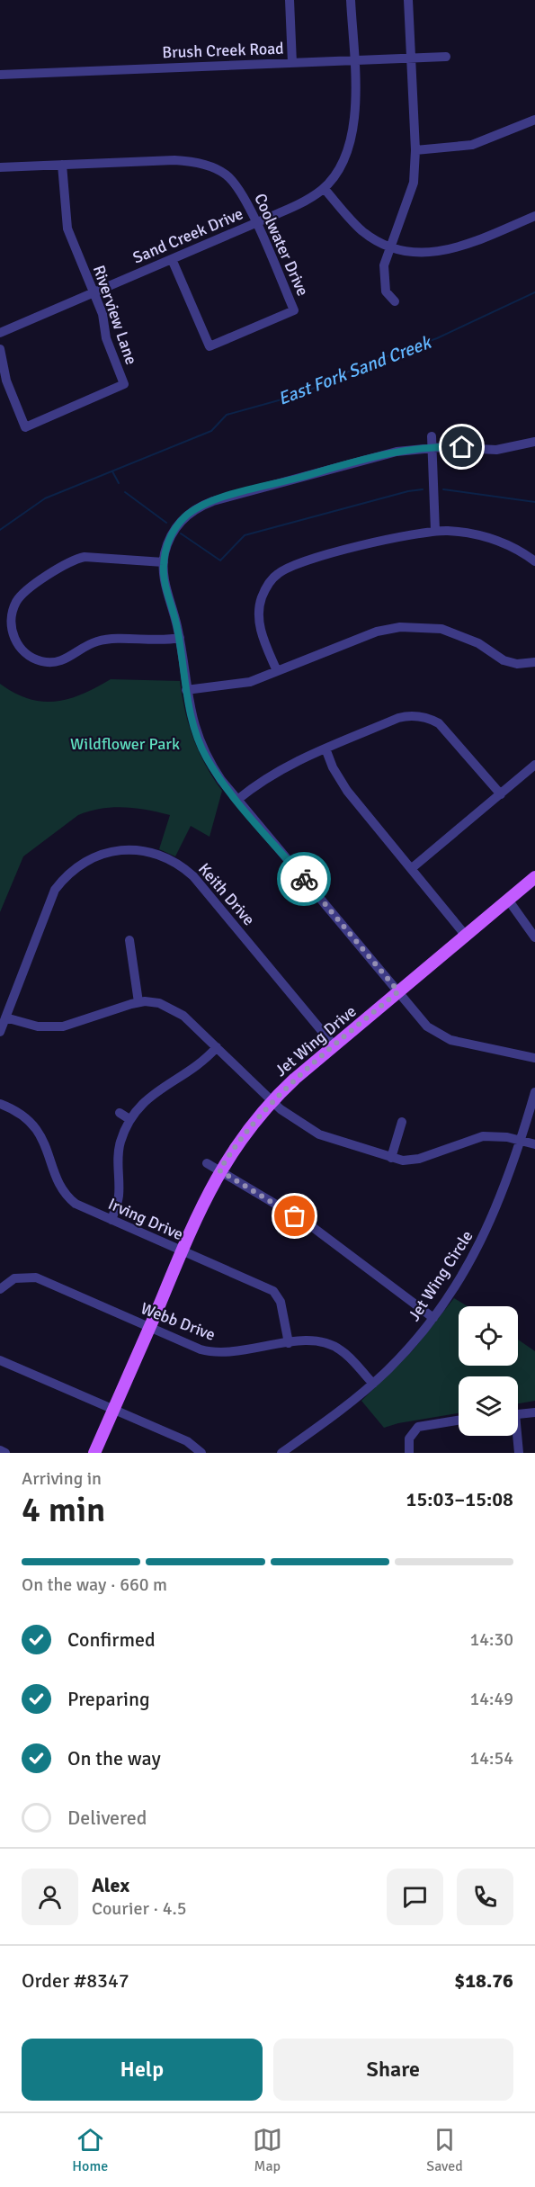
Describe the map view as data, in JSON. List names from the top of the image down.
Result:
{
  "streets": {
    "main road": ["Jet Wing Drive"],
    "street": [
      "Brush Creek Road",
      "Sand Creek Drive",
      "Coolwater Drive",
      "Riverview Lane",
      "Keith Drive",
      "Irving Drive",
      "Jet Wing Circle",
      "Webb Drive"
    ]
  },
  "crossings": [
    ["Brush Creek Road", "Sand Creek Drive"],
    ["Sand Creek Drive", "Coolwater Drive"],
    ["Sand Creek Drive", "Riverview Lane"],
    ["Coolwater Drive", "Riverview Lane"],
    ["Keith Drive", "Jet Wing Drive"],
    ["Jet Wing Drive", "Irving Drive"],
    ["Jet Wing Drive", "Webb Drive"],
    ["Irving Drive", "Webb Drive"],
    ["Jet Wing Circle", "Webb Drive"]
  ],
  "water": ["East Fork Sand Creek"],
  "parks": ["Wildflower Park"],
  "page": {
    "heading": ["4 min", "Arriving in", "15:03–15:08"],
    "panel": [
      "Alex",
      "Courier · 4.5",
      "Order #8347",
      "$18.76"
    ],
    "bar": "On the way · 660 m",
    "list": [
      ["Confirmed", "14:30"],
      ["Preparing", "14:49"],
      ["On the way", "14:54"],
      "Delivered"
    ],
    "buttons": ["Help", "Share"],
    "tabs": ["Home", "Map", "Saved"]
  }
}
